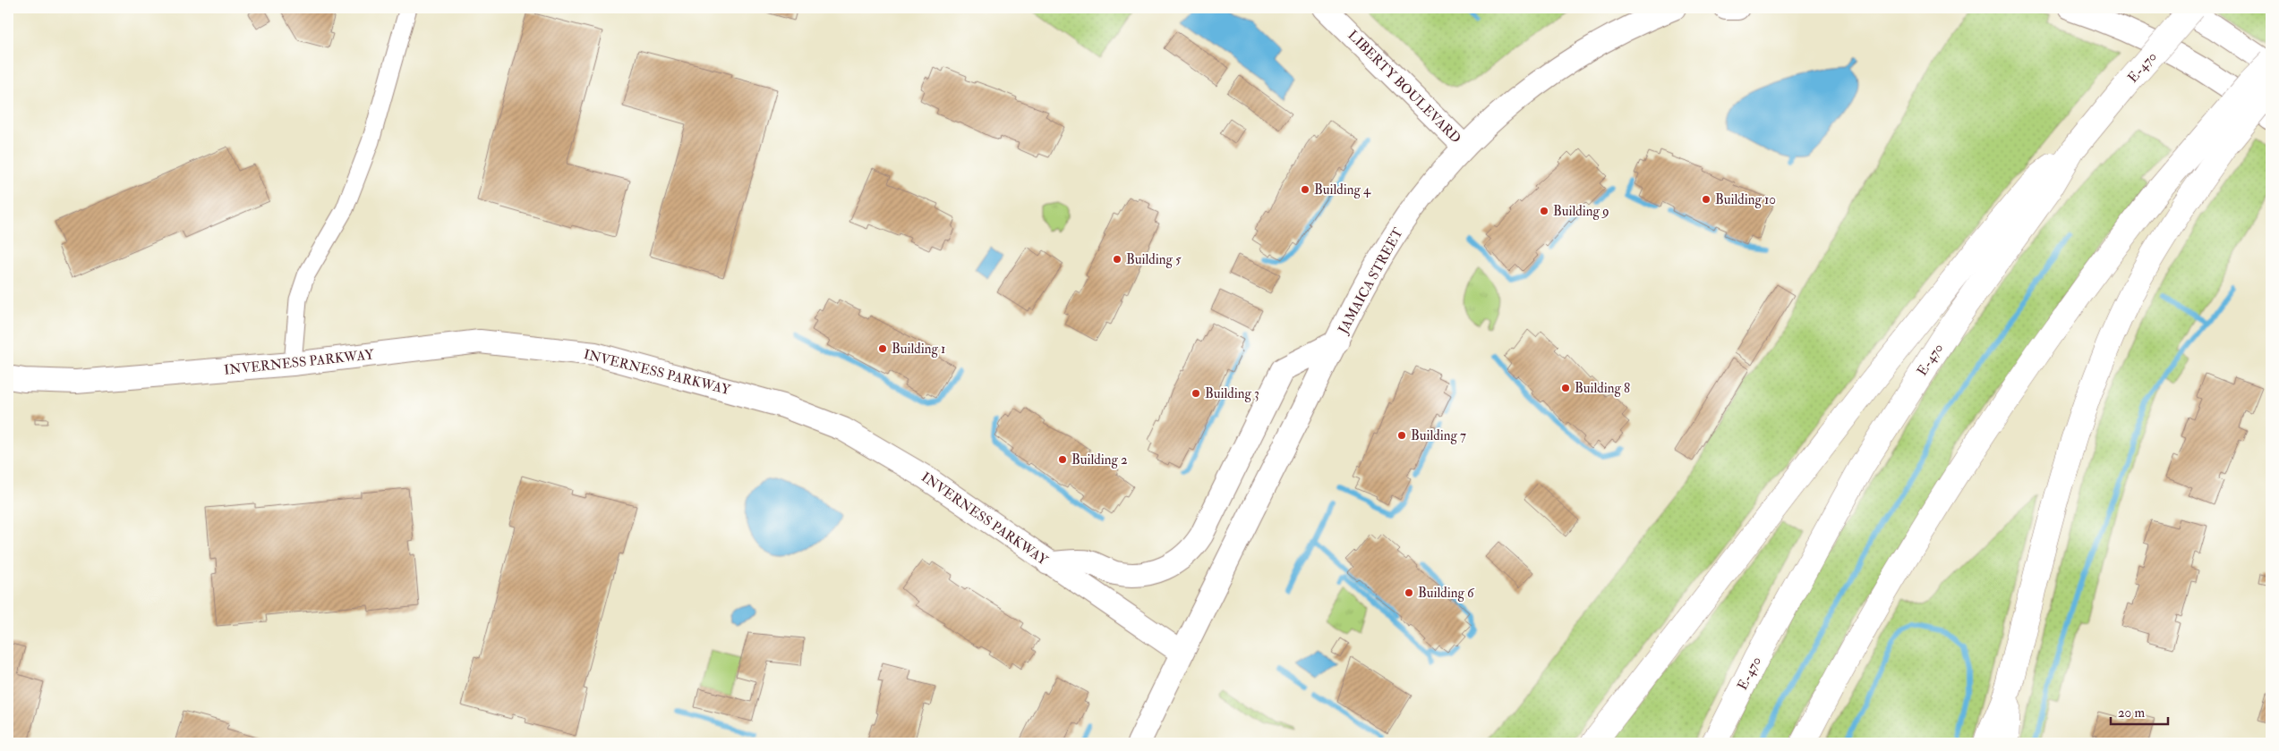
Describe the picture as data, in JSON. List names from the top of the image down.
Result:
{
  "streets": {
    "highway": ["E-470"],
    "main road": ["LIBERTY BOULEVARD", "JAMAICA STREET", "INVERNESS PARKWAY"]
  },
  "crossings": [
    ["LIBERTY BOULEVARD", "JAMAICA STREET"],
    ["JAMAICA STREET", "INVERNESS PARKWAY"]
  ],
  "places": [
    "Building 4",
    "Building 10",
    "Building 9",
    "Building 5",
    "Building 1",
    "Building 8",
    "Building 3",
    "Building 7",
    "Building 2",
    "Building 6"
  ],
  "scale_bar": "20 m"
}
